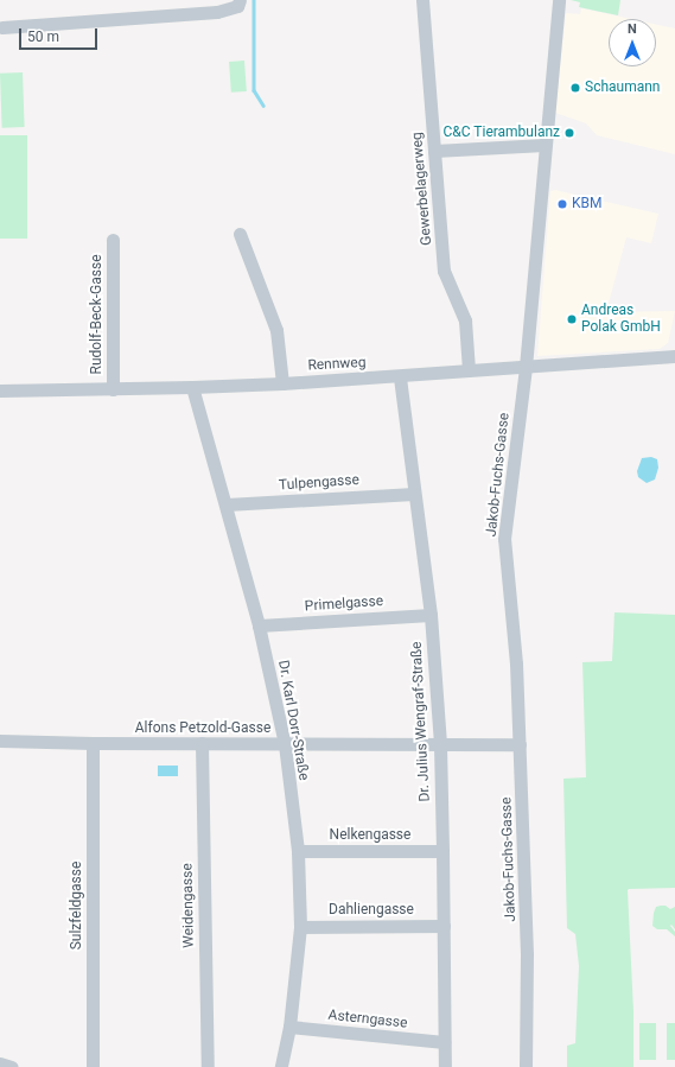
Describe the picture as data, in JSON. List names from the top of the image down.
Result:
{
  "streets": {
    "street": [
      "Gewerbelagerweg",
      "Rudolf-Beck-Gasse",
      "Rennweg",
      "Jakob-Fuchs-Gasse",
      "Tulpengasse",
      "Primelgasse",
      "Dr. Karl Dorr-Straße",
      "Dr. Julius Wengraf-Straße",
      "Alfons Petzold-Gasse",
      "Nelkengasse",
      "Sulzfeldgasse",
      "Weidengasse",
      "Dahliengasse",
      "Asterngasse"
    ]
  },
  "crossings": [
    ["Gewerbelagerweg", "Rennweg"],
    ["Rudolf-Beck-Gasse", "Rennweg"],
    ["Rennweg", "Jakob-Fuchs-Gasse"],
    ["Rennweg", "Dr. Karl Dorr-Straße"],
    ["Rennweg", "Dr. Julius Wengraf-Straße"],
    ["Jakob-Fuchs-Gasse", "Alfons Petzold-Gasse"],
    ["Tulpengasse", "Dr. Karl Dorr-Straße"],
    ["Tulpengasse", "Dr. Julius Wengraf-Straße"],
    ["Primelgasse", "Dr. Karl Dorr-Straße"],
    ["Primelgasse", "Dr. Julius Wengraf-Straße"],
    ["Dr. Karl Dorr-Straße", "Alfons Petzold-Gasse"],
    ["Dr. Karl Dorr-Straße", "Nelkengasse"],
    ["Dr. Karl Dorr-Straße", "Dahliengasse"],
    ["Dr. Karl Dorr-Straße", "Asterngasse"],
    ["Dr. Julius Wengraf-Straße", "Alfons Petzold-Gasse"],
    ["Dr. Julius Wengraf-Straße", "Nelkengasse"],
    ["Dr. Julius Wengraf-Straße", "Dahliengasse"],
    ["Dr. Julius Wengraf-Straße", "Asterngasse"],
    ["Alfons Petzold-Gasse", "Sulzfeldgasse"],
    ["Alfons Petzold-Gasse", "Weidengasse"]
  ],
  "places": [
    "Schaumann",
    "C&C Tierambulanz",
    "KBM",
    "Andreas Polak GmbH"
  ],
  "scale_bar": "50 m",
  "north": "top"
}
